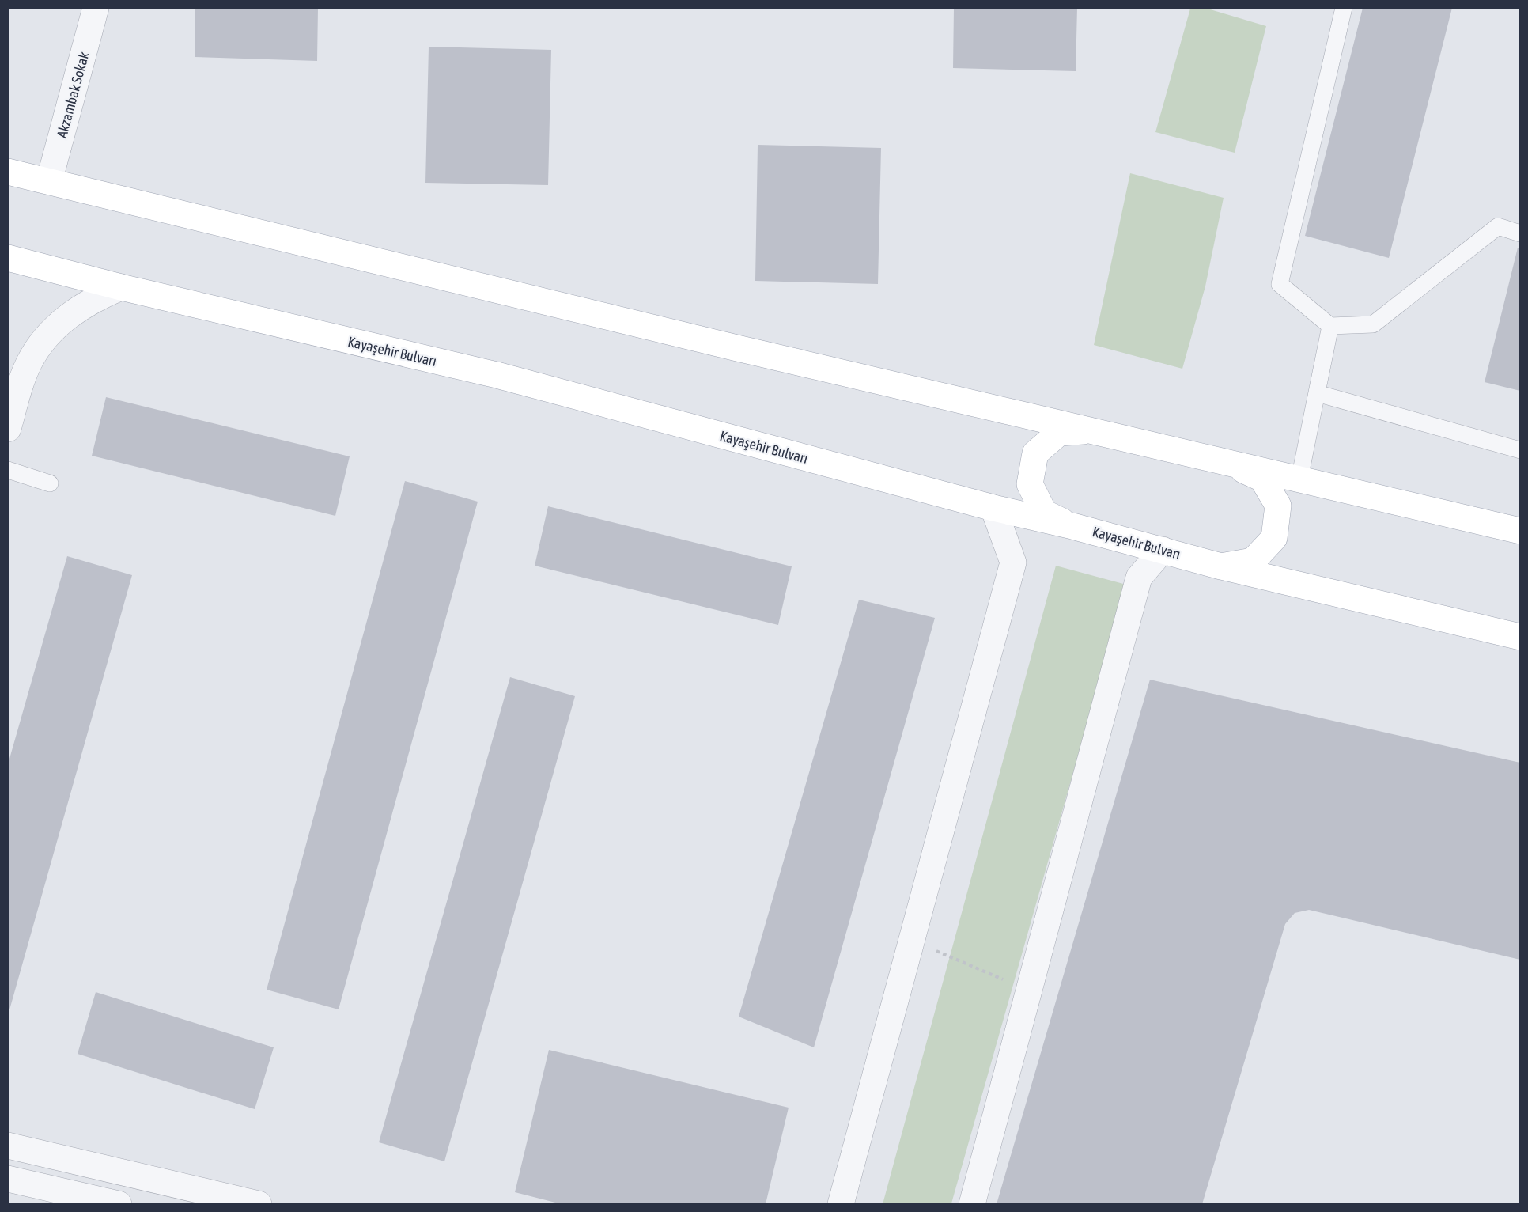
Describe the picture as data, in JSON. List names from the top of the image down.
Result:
{
  "streets": {
    "main road": ["Kayaşehir Bulvarı"],
    "street": ["Akzambak Sokak"]
  }
}
